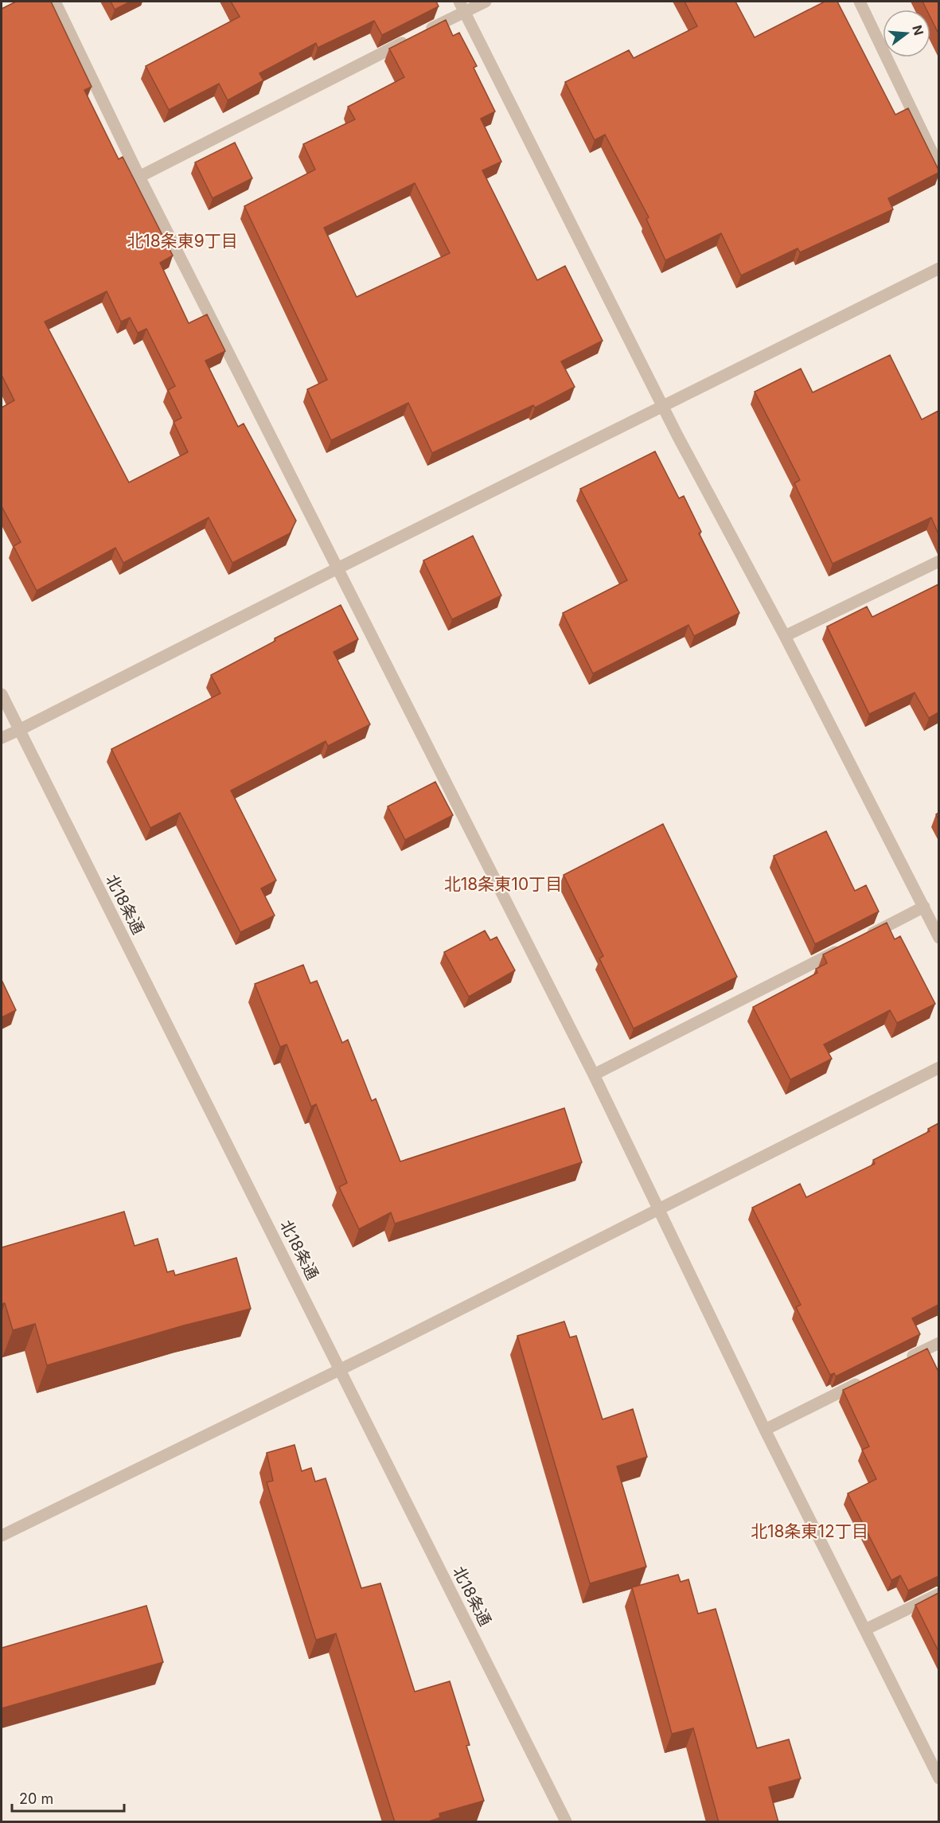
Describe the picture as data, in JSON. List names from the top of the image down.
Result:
{
  "streets": {
    "street": ["北18条通"]
  },
  "districts": ["北18条東9丁目", "北18条東10丁目", "北18条東12丁目"],
  "scale_bar": "20 m",
  "north": "right"
}
